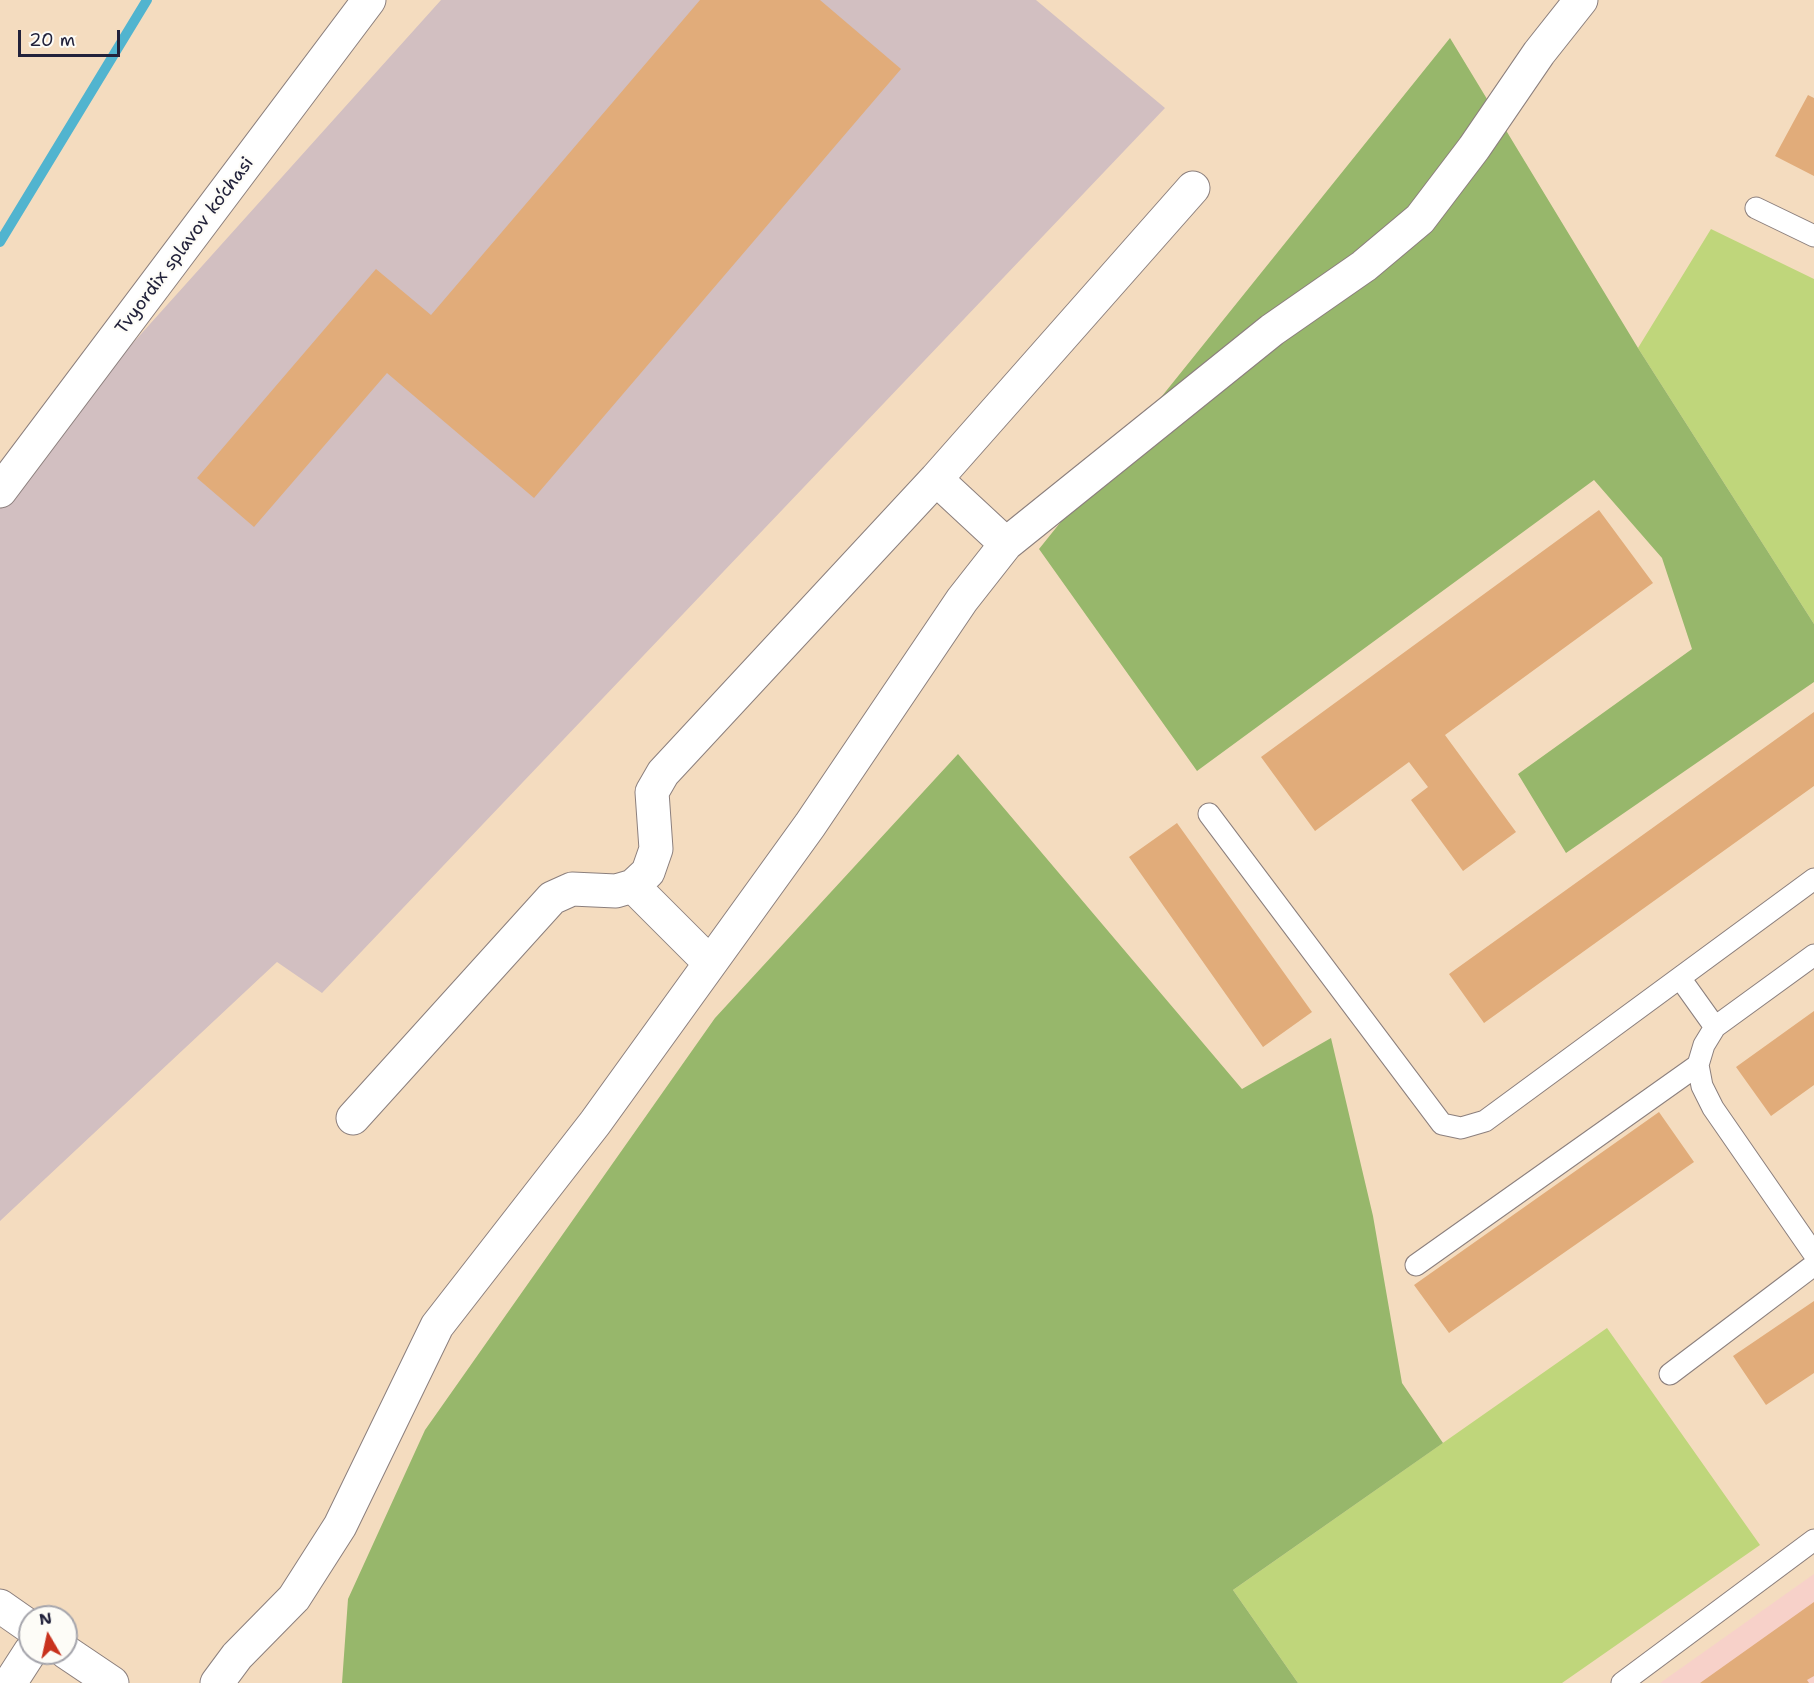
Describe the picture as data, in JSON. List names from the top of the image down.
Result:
{
  "streets": {
    "street": ["Tvyordix splavov ko‘chasi"]
  },
  "scale_bar": "20 m",
  "north": "top"
}
